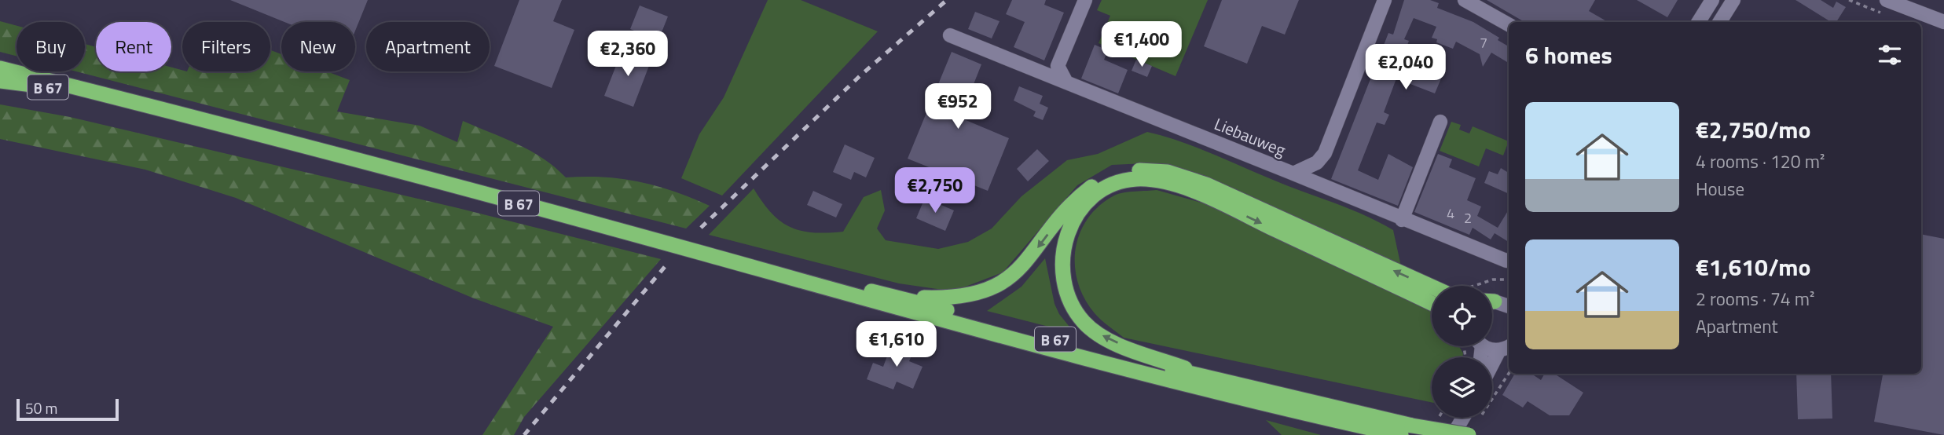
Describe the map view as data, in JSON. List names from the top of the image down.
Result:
{
  "streets": {
    "highway": ["B 67"],
    "street": ["Liebauweg"]
  },
  "house_numbers": ["7", "4", "2"],
  "scale_bar": "50 m",
  "page": {
    "price": [
      "€1,400",
      "€2,360",
      "€2,040",
      "€952",
      "€2,750",
      "€1,610"
    ],
    "chip": [
      "Buy",
      "Rent",
      "Filters",
      "New",
      "Apartment"
    ],
    "heading": "6 homes",
    "list": [
      {
        "name": "€2,750/mo",
        "note": "4 rooms · 120 m² · House"
      },
      {
        "name": "€1,610/mo",
        "note": "2 rooms · 74 m² · Apartment"
      }
    ],
    "scale": "50 m"
  }
}
